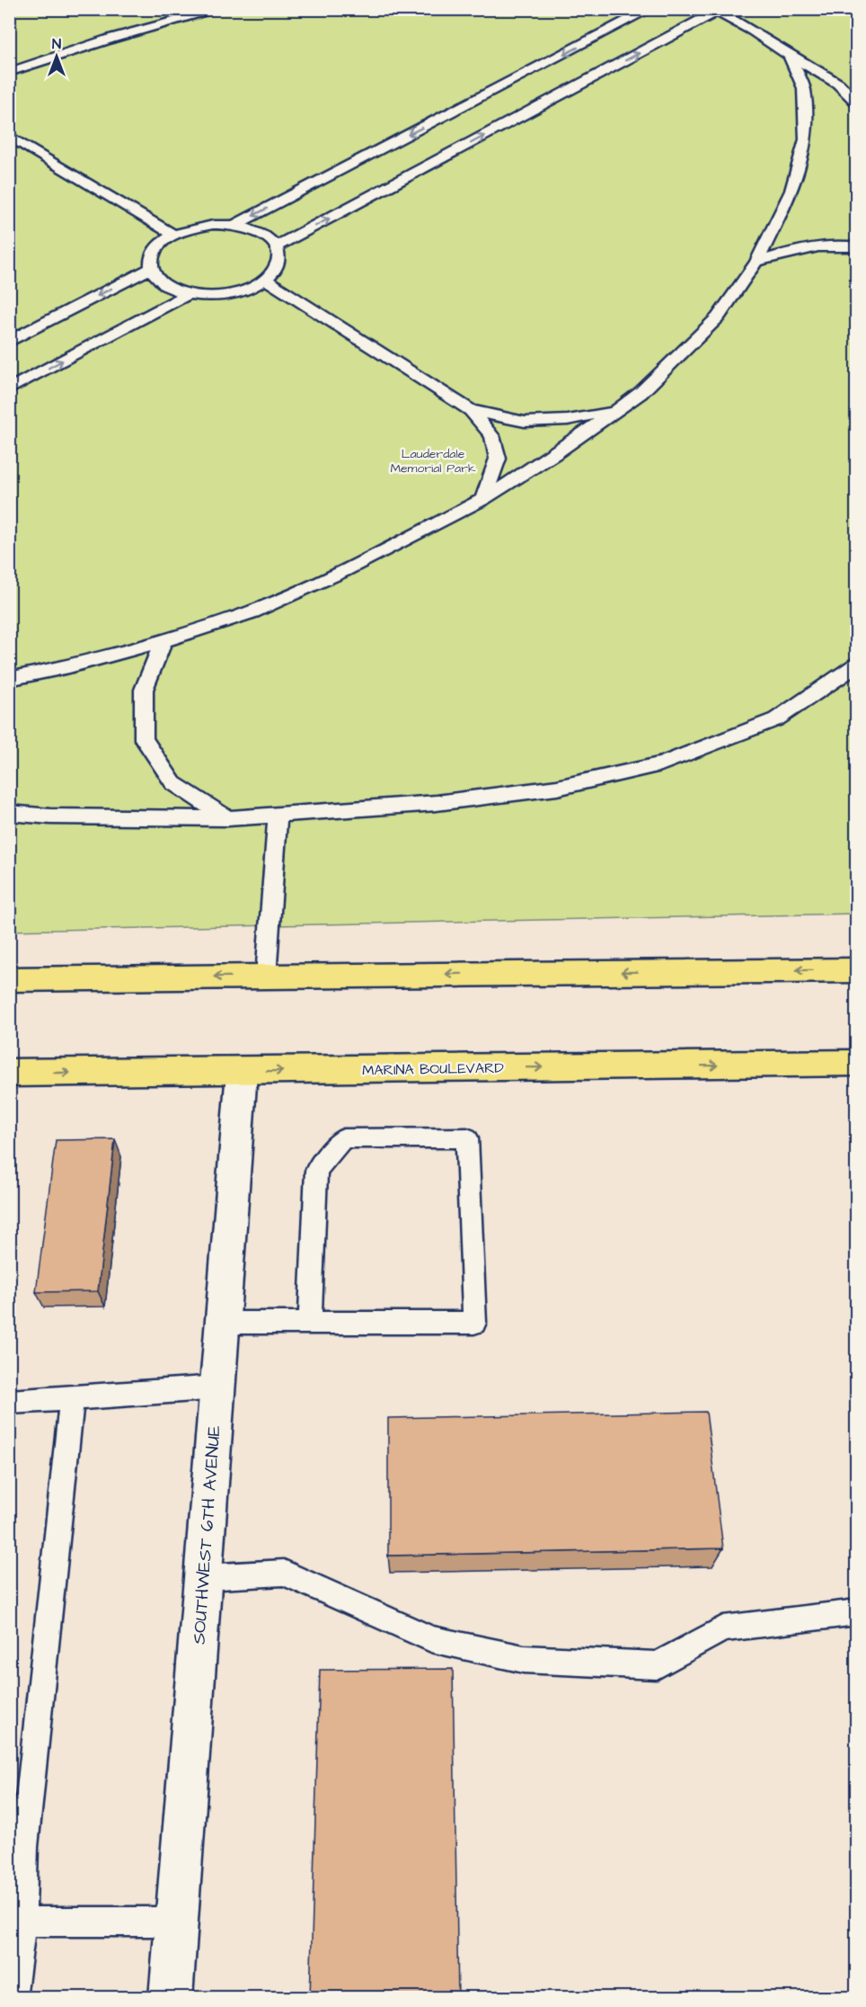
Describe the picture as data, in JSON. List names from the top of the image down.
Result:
{
  "streets": {
    "main road": ["MARINA BOULEVARD"],
    "street": ["SOUTHWEST 6TH AVENUE"]
  },
  "crossings": [
    ["MARINA BOULEVARD", "SOUTHWEST 6TH AVENUE"]
  ],
  "parks": ["Lauderdale Memorial Park"],
  "north": "top"
}
